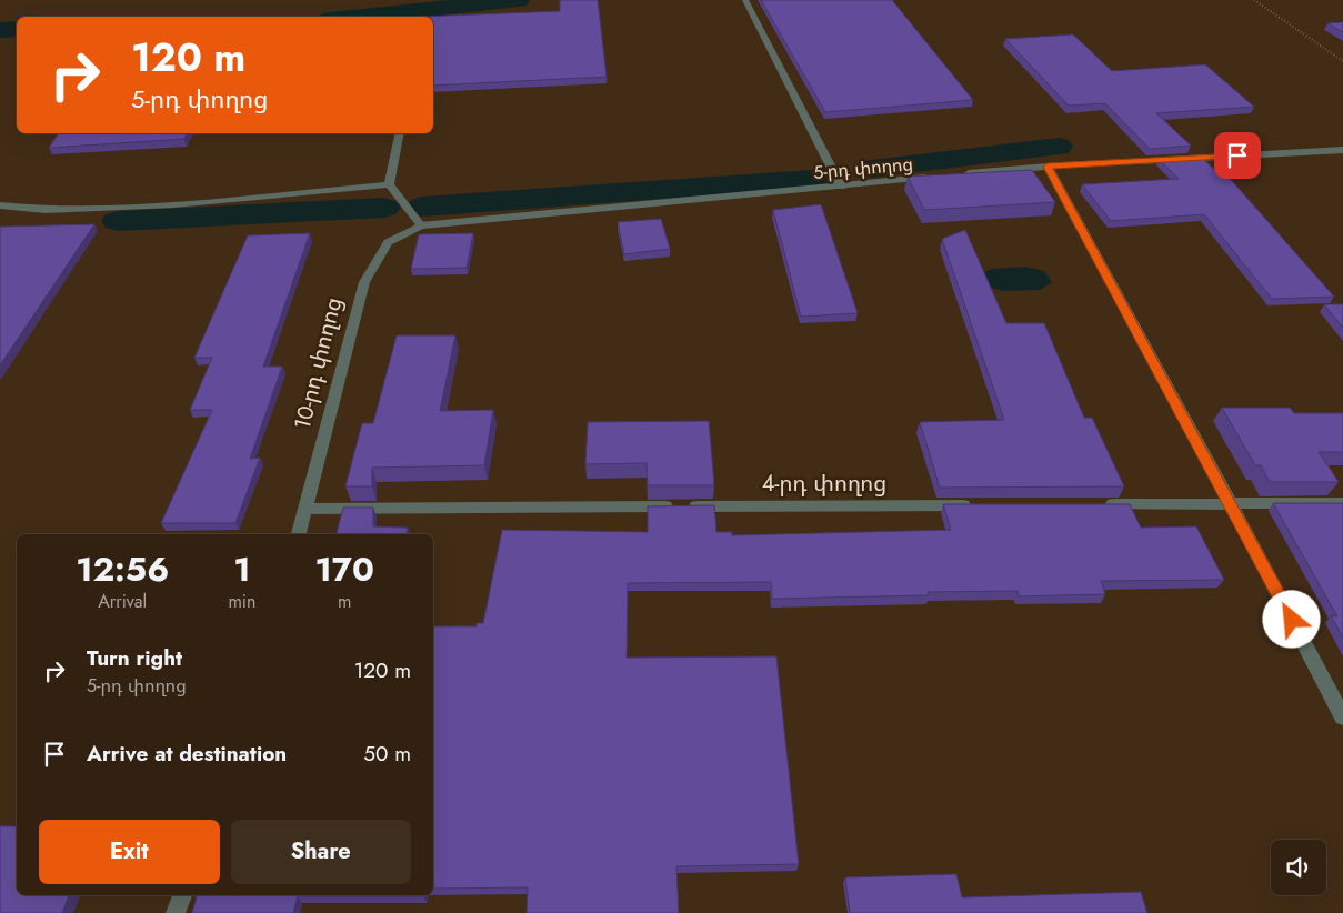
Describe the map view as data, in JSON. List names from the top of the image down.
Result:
{
  "streets": {
    "street": ["5-րդ փողոց", "10-րդ փողոց", "4-րդ փողոց"]
  },
  "crossings": [
    ["5-րդ փողոց", "10-րդ փողոց"],
    ["10-րդ փողոց", "4-րդ փողոց"]
  ],
  "page": {
    "turn": ["120 m", "5-րդ փողոց"],
    "eta": [
      "12:56",
      "Arrival",
      "1",
      "min",
      "170",
      "m"
    ],
    "list": [
      {
        "name": "Turn right",
        "note": "5-րդ փողոց",
        "value": "120 m"
      },
      {
        "name": "Arrive at destination",
        "value": "50 m"
      }
    ],
    "buttons": ["Exit", "Share"]
  }
}
